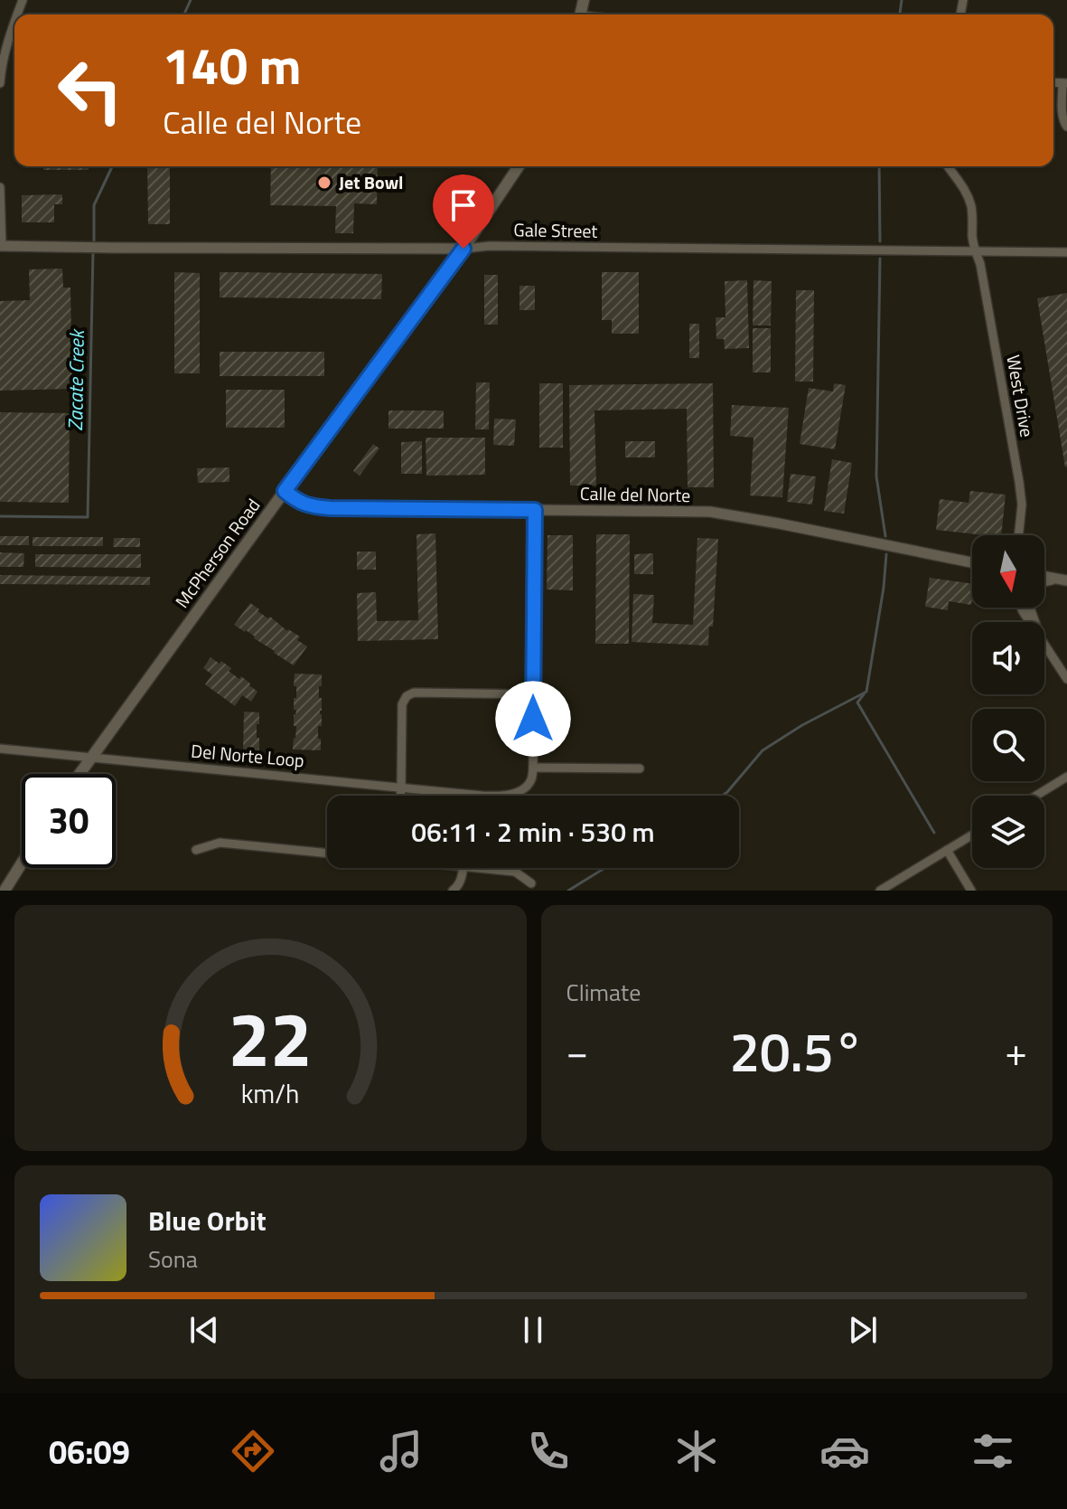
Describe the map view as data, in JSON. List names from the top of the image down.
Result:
{
  "streets": {
    "main road": ["McPherson Road"],
    "street": [
      "Gale Street",
      "West Drive",
      "Calle del Norte",
      "Del Norte Loop"
    ]
  },
  "crossings": [
    ["Gale Street", "West Drive"],
    ["Gale Street", "McPherson Road"],
    ["Calle del Norte", "McPherson Road"],
    ["McPherson Road", "Del Norte Loop"]
  ],
  "water": ["Zacate Creek"],
  "places": ["Jet Bowl"],
  "north": "bottom",
  "page": {
    "turn": ["140 m", "Calle del Norte"],
    "limit": "30",
    "trip": "06:11 · 2 min · 530 m",
    "tile": "Climate",
    "heat": ["−", "20.5°", "+"],
    "song": ["Blue Orbit", "Sona"],
    "tabs": "06:09",
    "gauge": ["22", "km/h"]
  }
}
